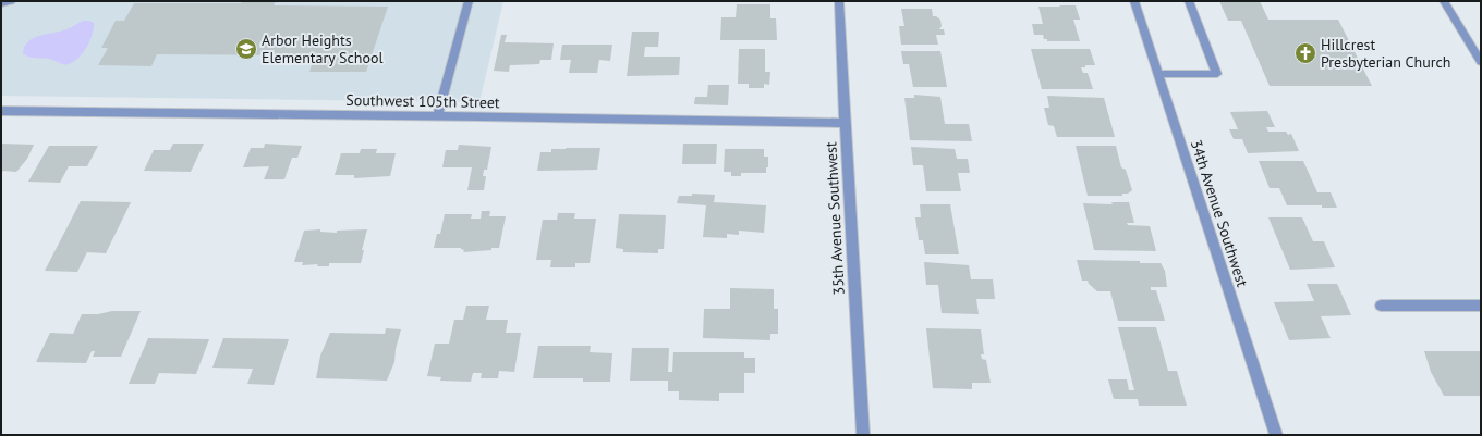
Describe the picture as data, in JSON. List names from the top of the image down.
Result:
{
  "streets": {
    "street": ["Southwest 105th Street", "34th Avenue Southwest", "35th Avenue Southwest"]
  },
  "crossings": [
    ["Southwest 105th Street", "35th Avenue Southwest"]
  ],
  "places": {
    "school or university": ["Arbor Heights Elementary School"],
    "church": ["Hillcrest Presbyterian Church"]
  }
}
